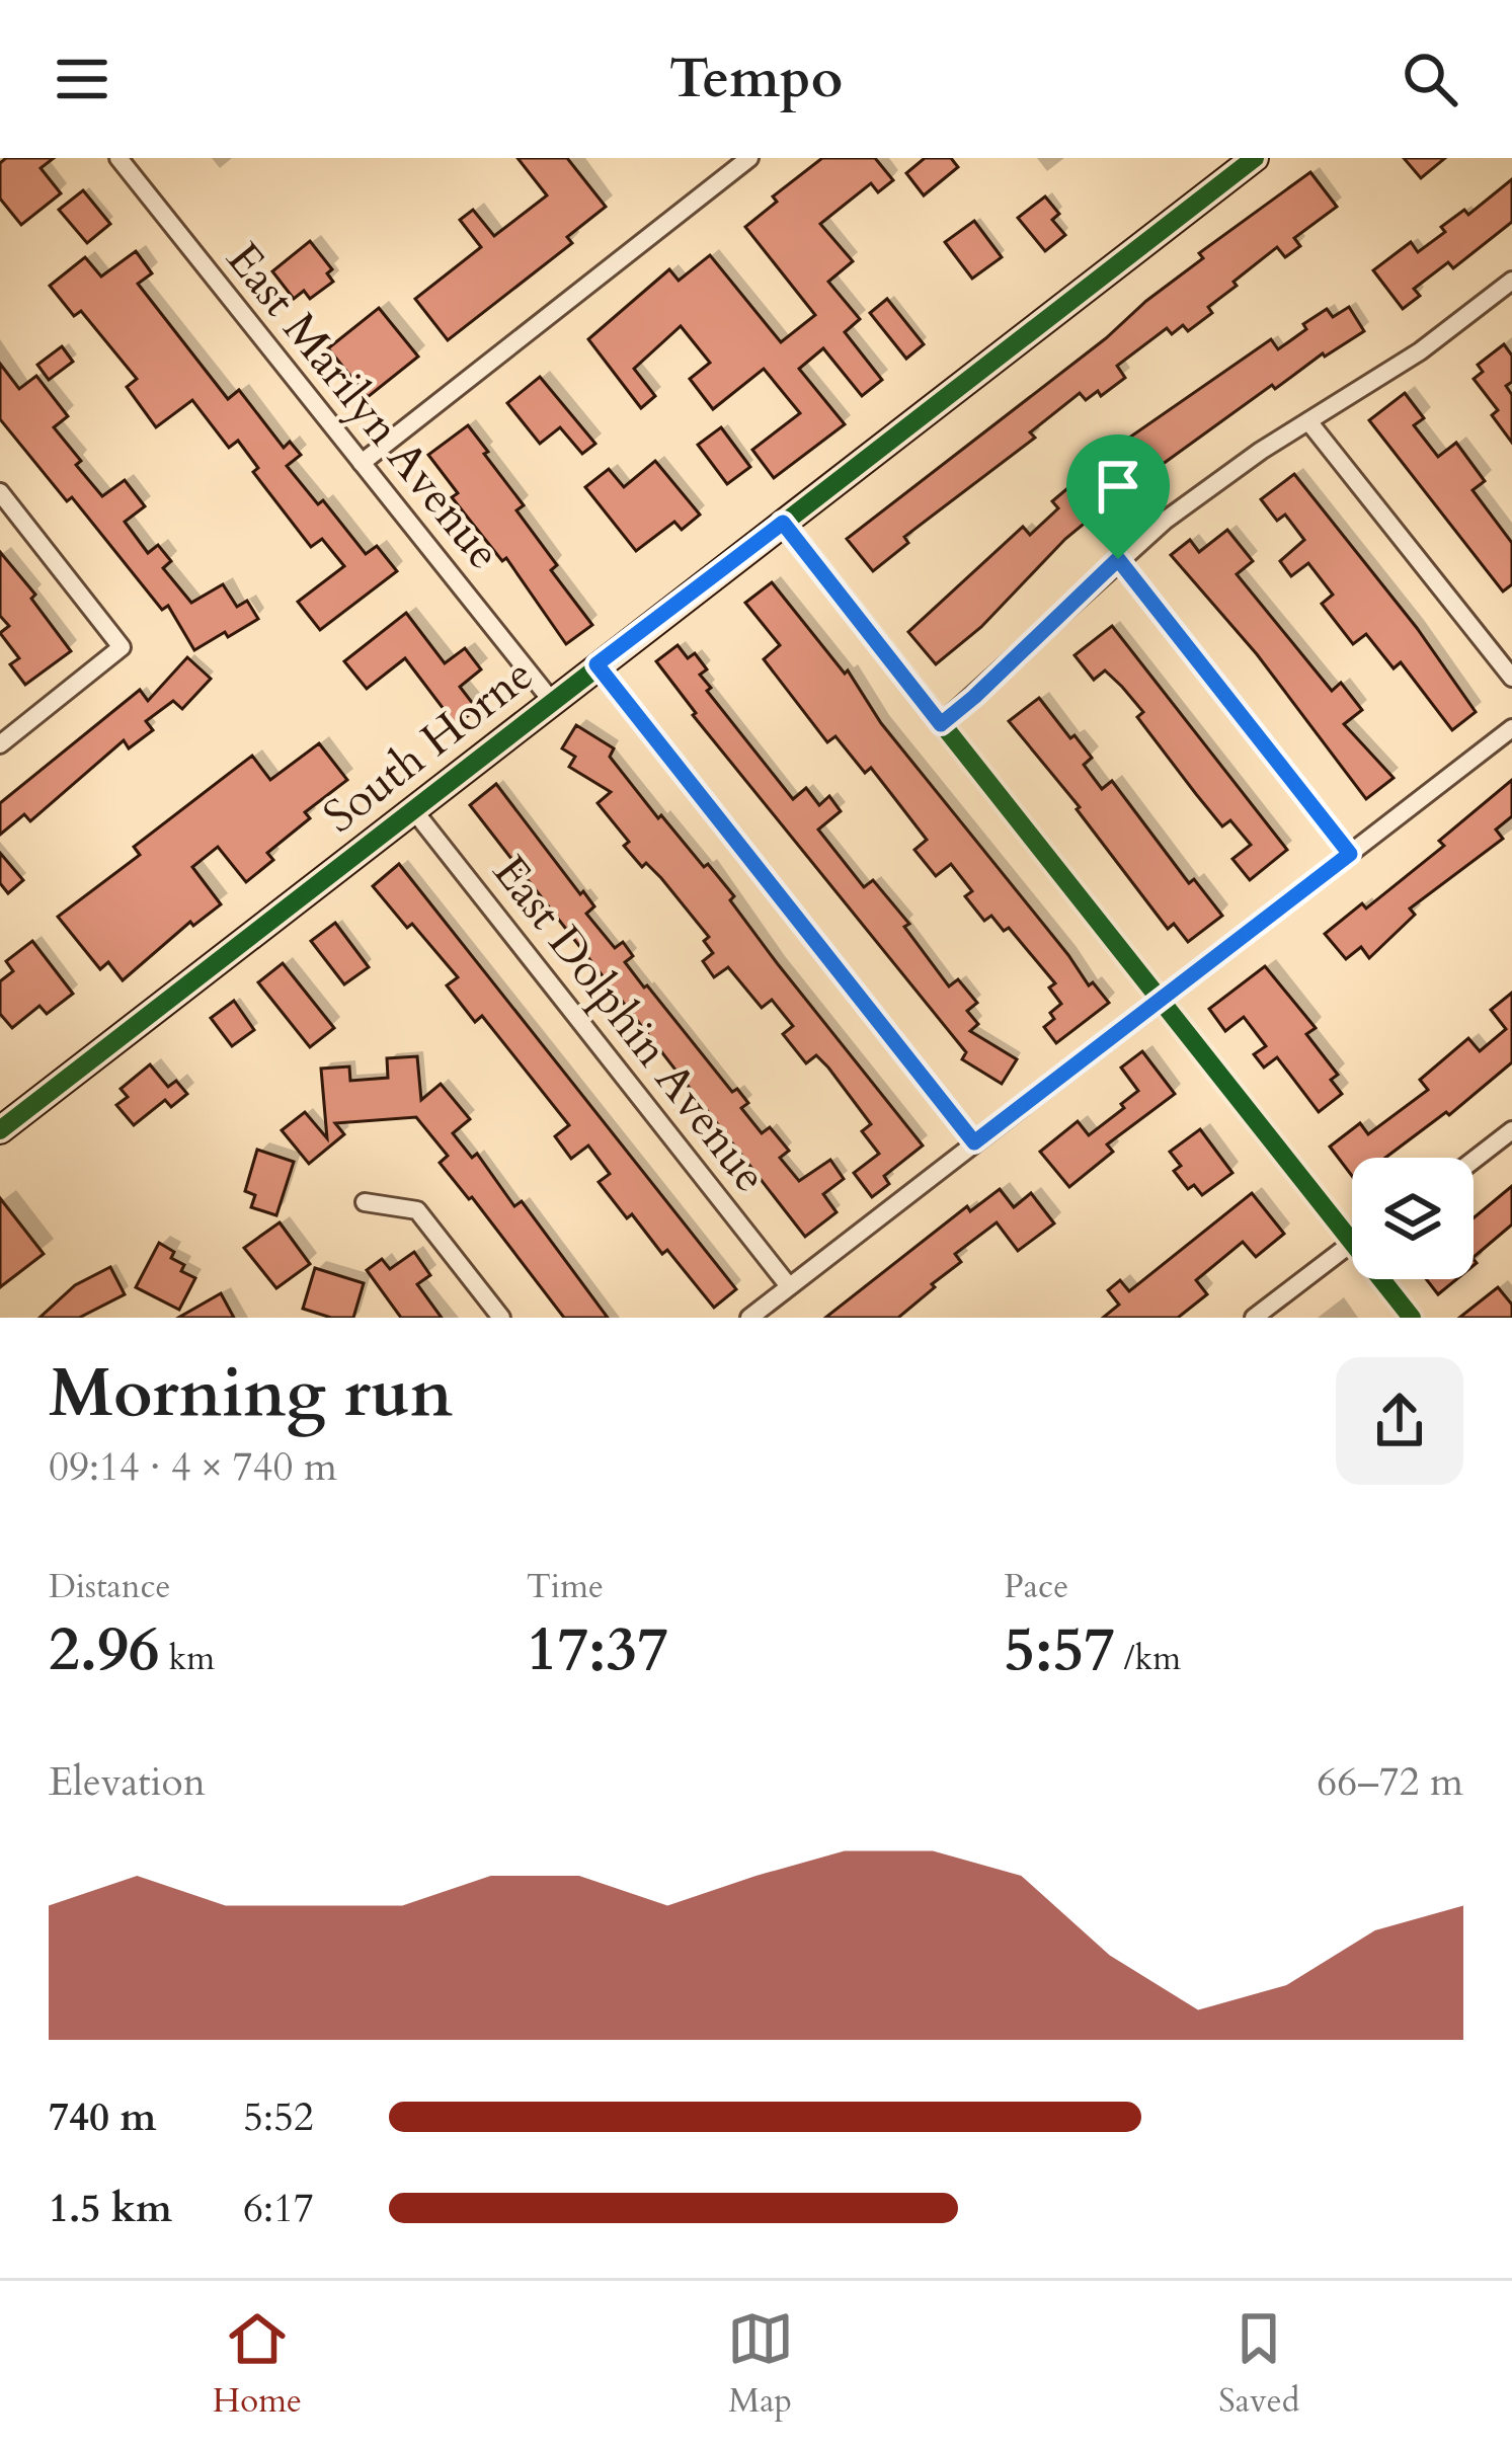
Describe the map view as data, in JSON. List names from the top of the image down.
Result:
{
  "streets": {
    "street": ["East Marilyn Avenue", "South Horne", "East Dolphin Avenue"]
  },
  "crossings": [
    ["East Marilyn Avenue", "South Horne"],
    ["South Horne", "East Dolphin Avenue"]
  ],
  "page": {
    "header": "Tempo",
    "heading": ["Morning run", "09:14 · 4 × 740 m"],
    "stats": [
      ["Distance", "2.96 km"],
      ["Time", "17:37"],
      ["Pace", "5:57 /km"]
    ],
    "chart": ["Elevation", "66–72 m"],
    "list": [
      {
        "name": "740 m",
        "note": "5:52"
      },
      {
        "name": "1.5 km",
        "note": "6:17"
      }
    ],
    "tabs": ["Home", "Map", "Saved"]
  }
}
